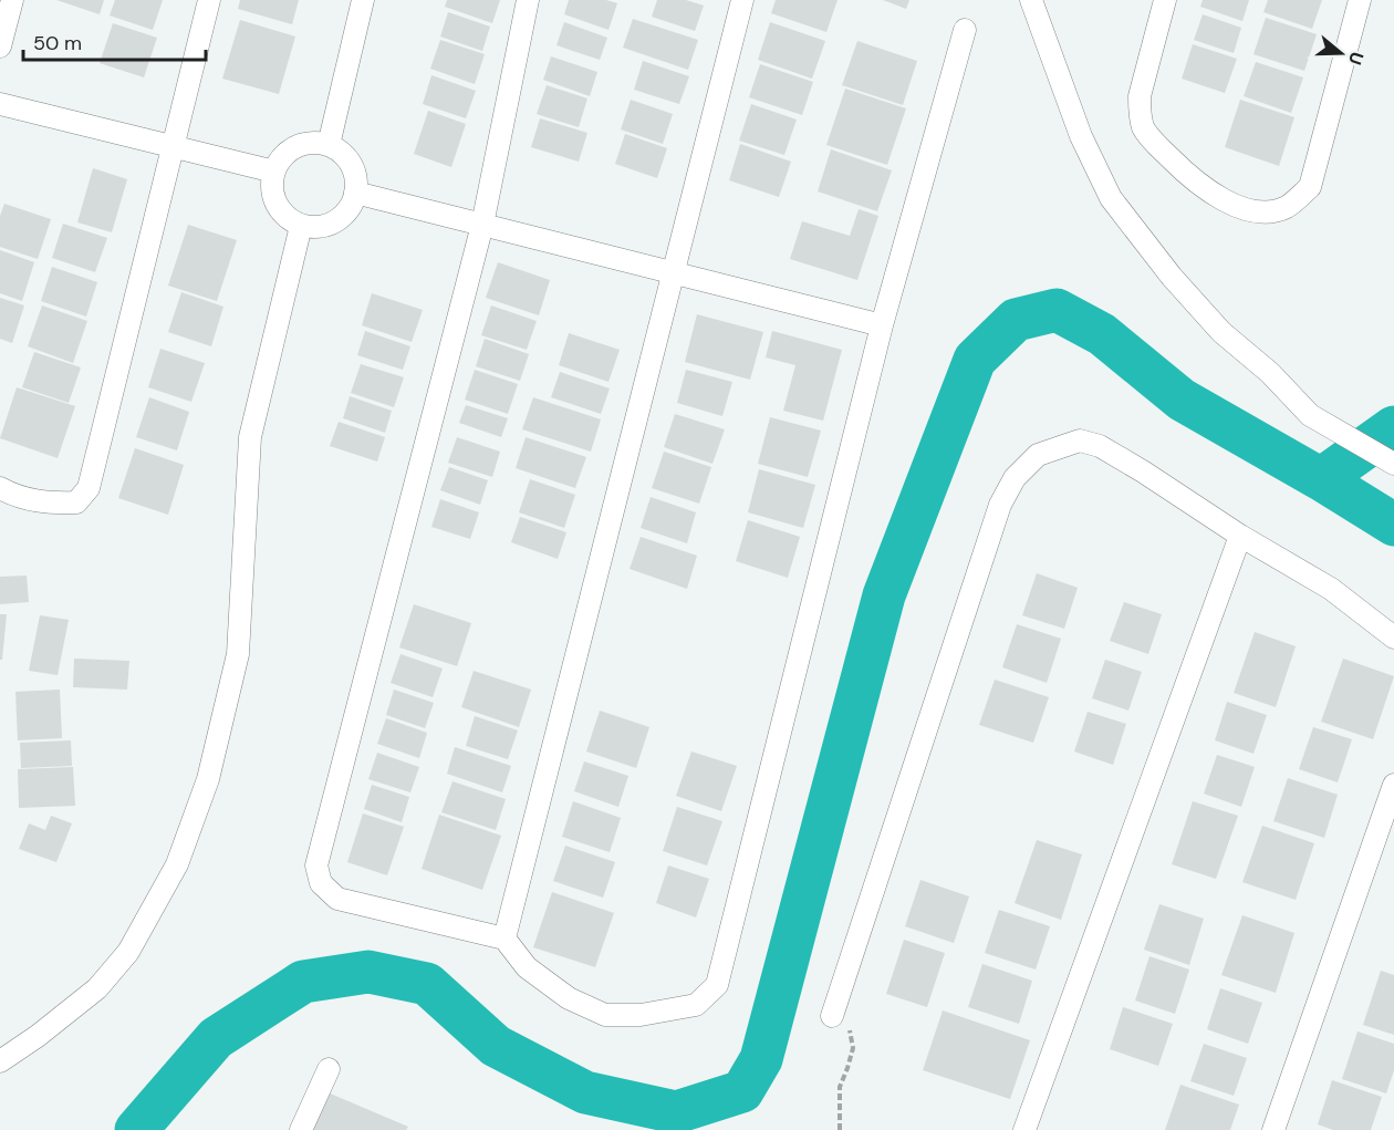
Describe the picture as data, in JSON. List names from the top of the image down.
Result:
{
  "scale_bar": "50 m",
  "north": "right"
}
